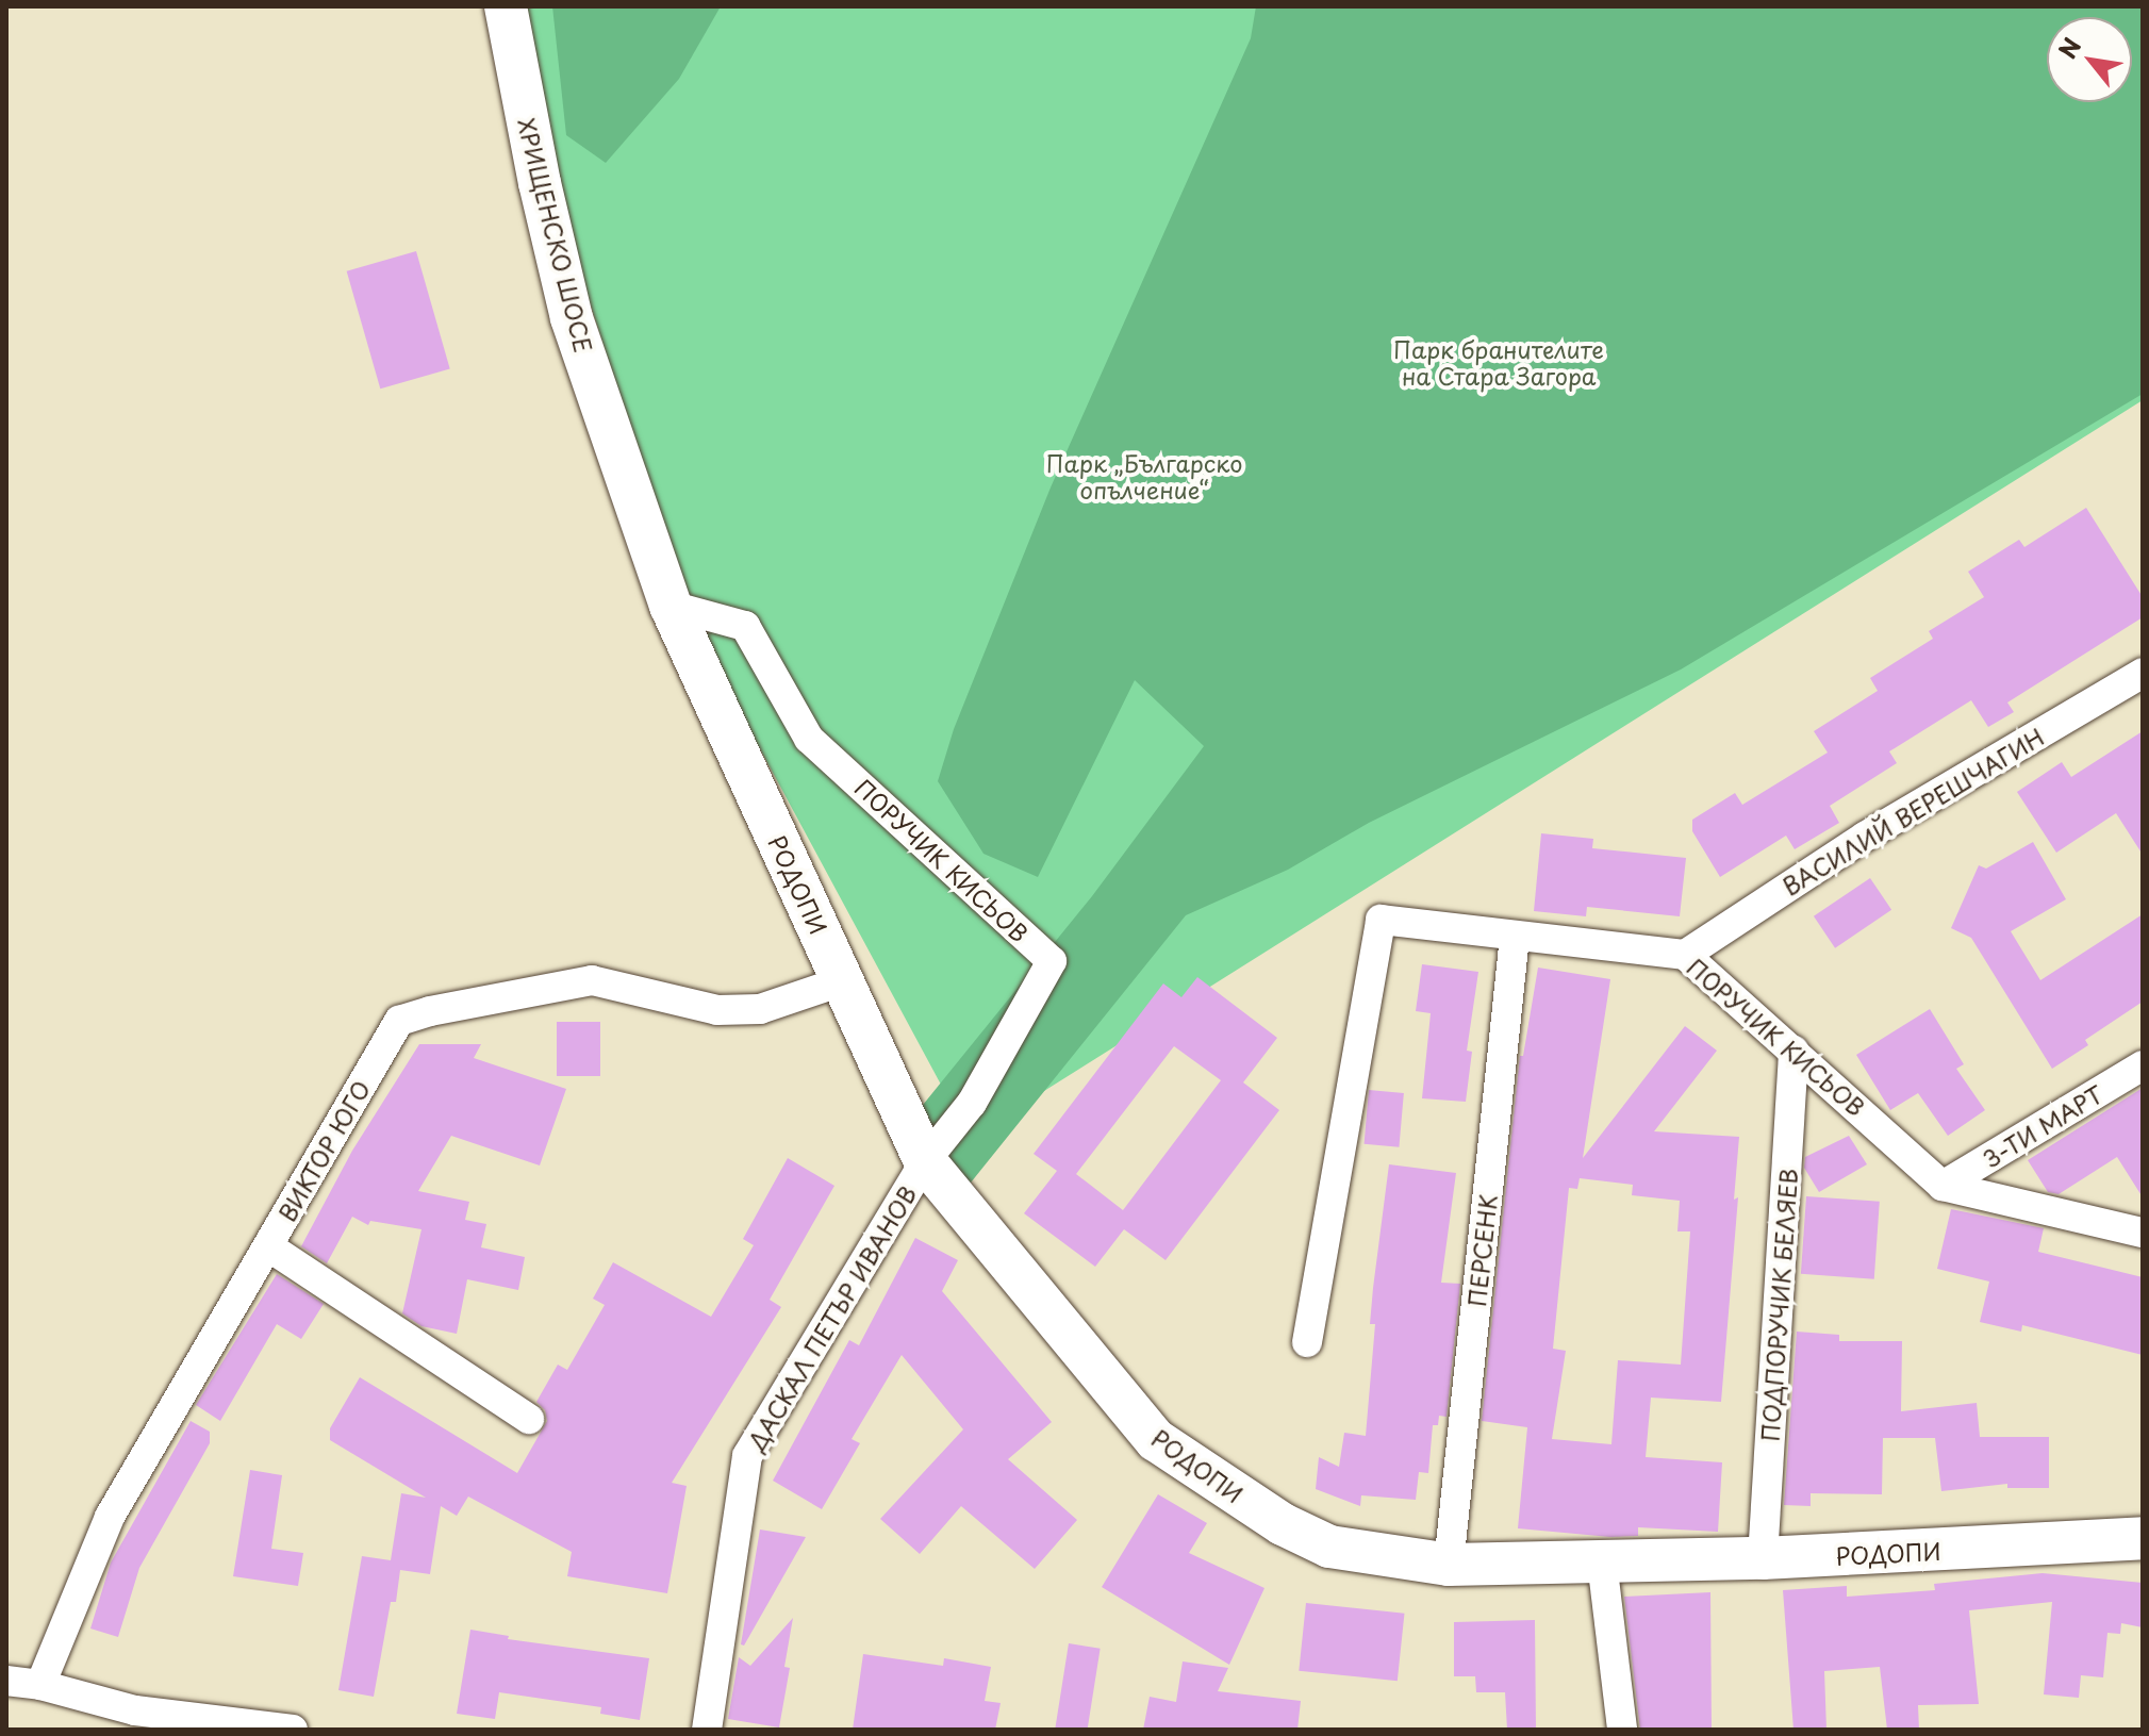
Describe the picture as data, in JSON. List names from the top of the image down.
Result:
{
  "streets": {
    "street": [
      "ХРИЩЕНСКО ШОСЕ",
      "ВАСИЛИЙ ВЕРЕШЧАГИН",
      "ПОРУЧИК КИСЬОВ",
      "РОДОПИ",
      "3-ТИ МАРТ",
      "ВИКТОР ЮГО",
      "ПЕРСЕНК",
      "ПОДПОРУЧИК БЕЛЯЕВ",
      "ДАСКАЛ ПЕТЪР ИВАНОВ"
    ]
  },
  "crossings": [
    ["ХРИЩЕНСКО ШОСЕ", "ПОРУЧИК КИСЬОВ"],
    ["ХРИЩЕНСКО ШОСЕ", "РОДОПИ"],
    ["ВАСИЛИЙ ВЕРЕШЧАГИН", "ПОРУЧИК КИСЬОВ"],
    ["ПОРУЧИК КИСЬОВ", "РОДОПИ"],
    ["ПОРУЧИК КИСЬОВ", "3-ТИ МАРТ"],
    ["ПОРУЧИК КИСЬОВ", "ПЕРСЕНК"],
    ["ПОРУЧИК КИСЬОВ", "ПОДПОРУЧИК БЕЛЯЕВ"],
    ["ПОРУЧИК КИСЬОВ", "ДАСКАЛ ПЕТЪР ИВАНОВ"],
    ["РОДОПИ", "ВИКТОР ЮГО"],
    ["РОДОПИ", "ПЕРСЕНК"],
    ["РОДОПИ", "ПОДПОРУЧИК БЕЛЯЕВ"],
    ["РОДОПИ", "ДАСКАЛ ПЕТЪР ИВАНОВ"]
  ],
  "parks": ["Парк бранителите на Стара Загора", "Парк „Българско опълчение“"],
  "north": "top left"
}
